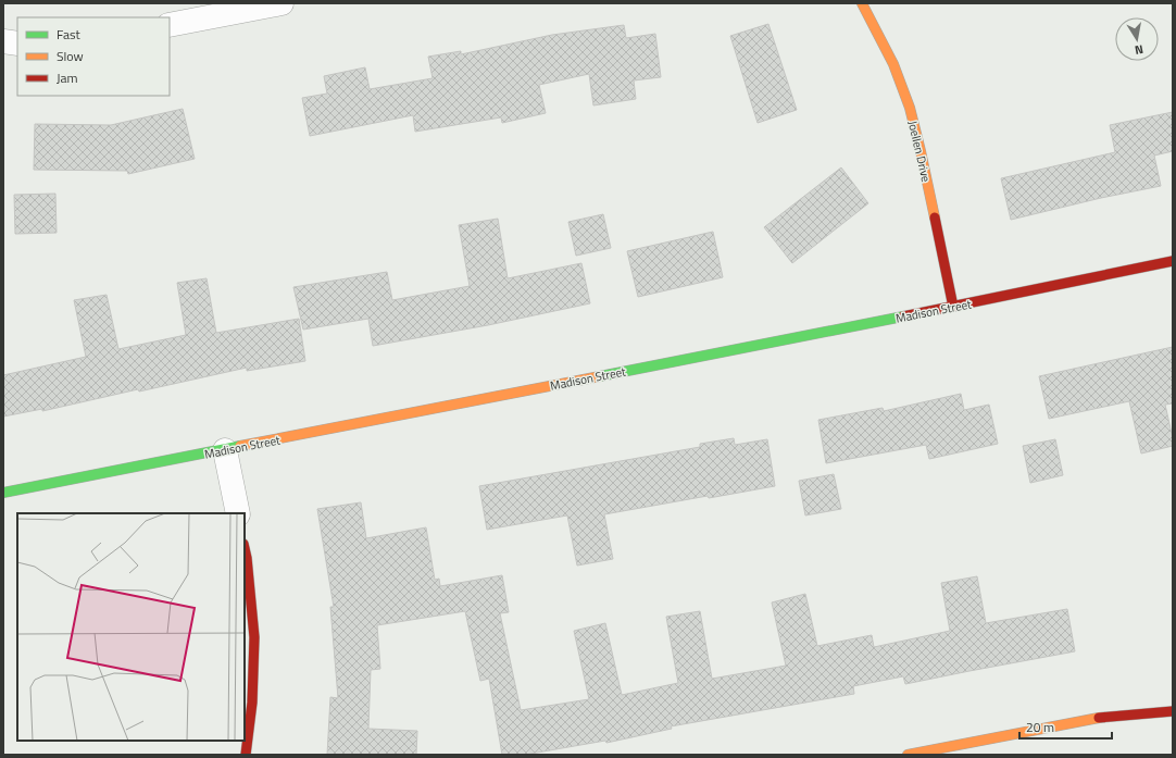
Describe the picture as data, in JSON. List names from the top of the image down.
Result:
{
  "streets": {
    "street": ["Joellen Drive", "Madison Street"]
  },
  "crossings": [
    ["Joellen Drive", "Madison Street"]
  ],
  "legend": ["Fast", "Slow", "Jam"],
  "scale_bar": "20 m",
  "north": "bottom"
}
